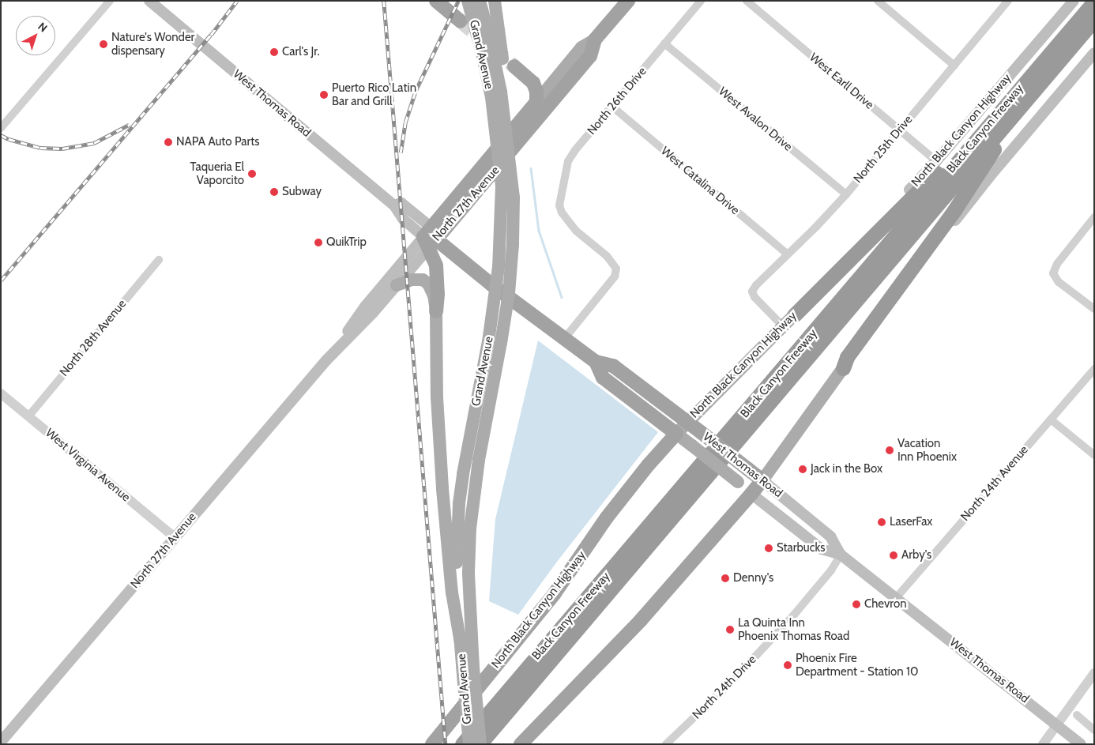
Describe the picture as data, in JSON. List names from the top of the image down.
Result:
{
  "streets": {
    "highway": [
      "West Thomas Road",
      "Black Canyon Freeway",
      "North Black Canyon Highway",
      "North 27th Avenue"
    ],
    "main road": ["Grand Avenue"],
    "street": [
      "West Earll Drive",
      "North 26th Drive",
      "West Avalon Drive",
      "North 25th Drive",
      "West Catalina Drive",
      "North 28th Avenue",
      "West Virginia Avenue",
      "North 24th Avenue",
      "North 24th Drive"
    ]
  },
  "crossings": [
    ["West Earll Drive", "North Black Canyon Highway"],
    ["West Earll Drive", "North 25th Drive"],
    ["North 26th Drive", "West Thomas Road"],
    ["North 26th Drive", "West Avalon Drive"],
    ["North 26th Drive", "West Catalina Drive"],
    ["West Thomas Road", "North Black Canyon Highway"],
    ["West Thomas Road", "North 27th Avenue"],
    ["West Thomas Road", "North 24th Avenue"],
    ["West Thomas Road", "North 24th Drive"],
    ["West Avalon Drive", "North 25th Drive"],
    ["North Black Canyon Highway", "North 25th Drive"],
    ["North 25th Drive", "West Catalina Drive"],
    ["North 27th Avenue", "West Virginia Avenue"],
    ["North 28th Avenue", "West Virginia Avenue"]
  ],
  "places": [
    "Nature's Wonder dispensary",
    "Carl's Jr.",
    "Puerto Rico Latin Bar and Grill",
    "NAPA Auto Parts",
    "Taqueria El Vaporcito",
    "Subway",
    "QuikTrip",
    "Vacation Inn Phoenix",
    "Jack in the Box",
    "LaserFax",
    "Starbucks",
    "Arby's",
    "Denny's",
    "Chevron",
    "La Quinta Inn Phoenix Thomas Road",
    "Phoenix Fire Department - Station 10"
  ],
  "north": "top right"
}
